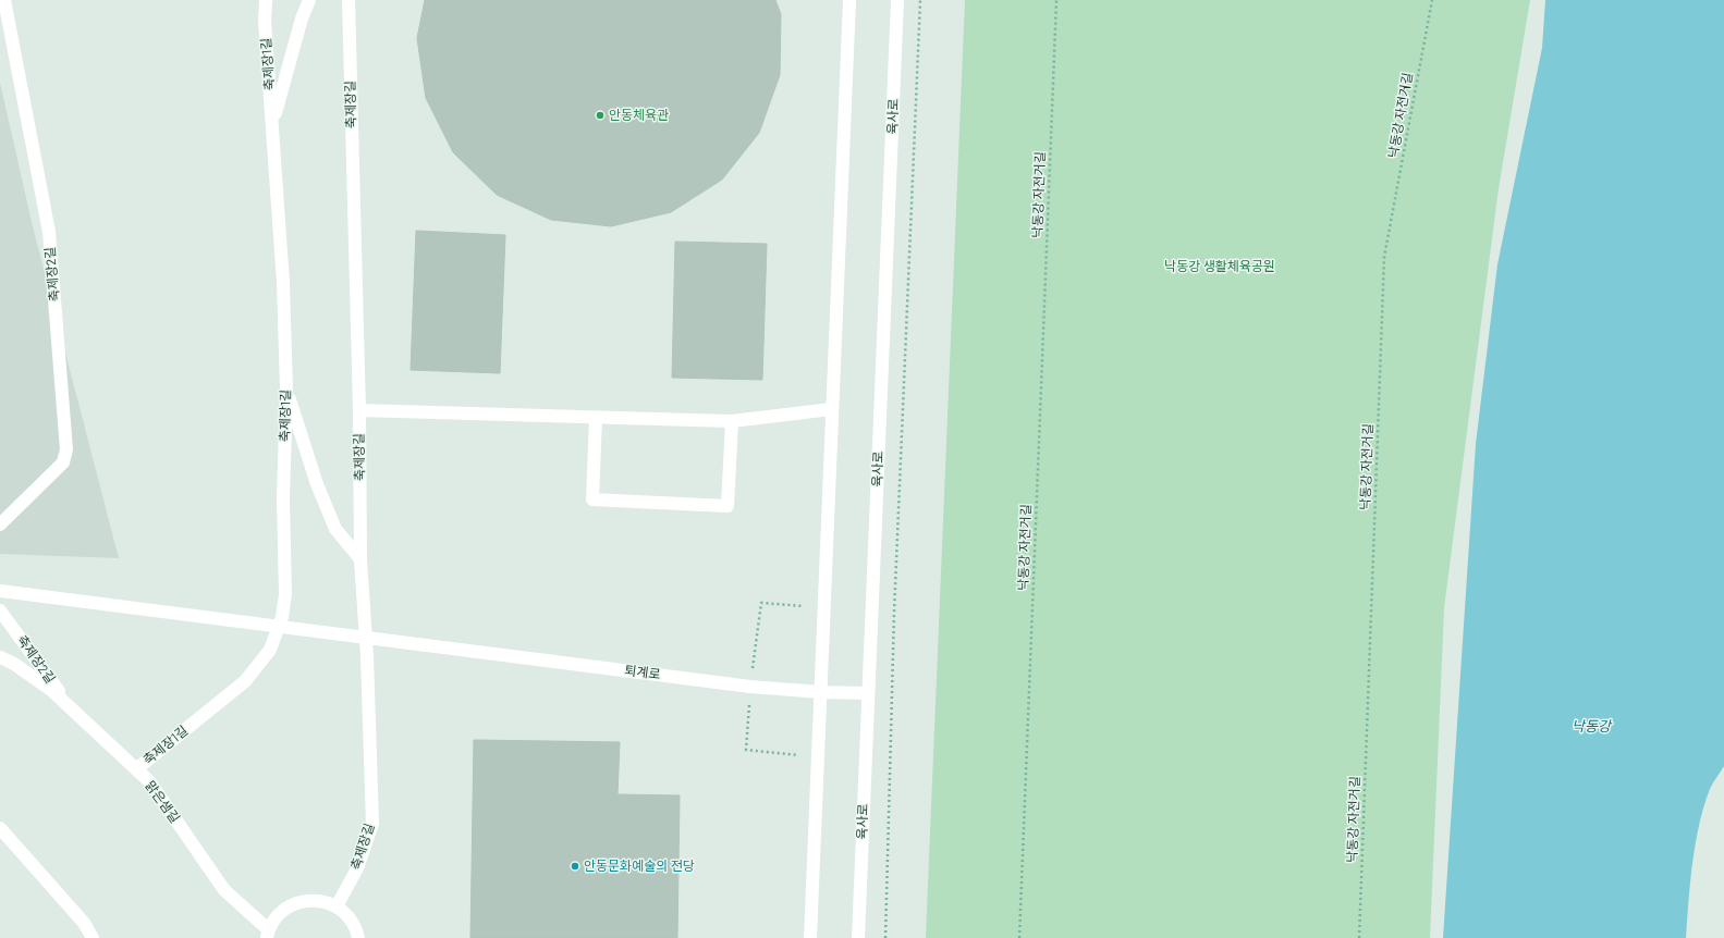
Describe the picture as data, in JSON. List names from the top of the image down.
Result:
{
  "streets": {
    "street": [
      "축제장1길",
      "축제장길",
      "육사로",
      "축제장2길",
      "퇴계로",
      "맑은샘길"
    ],
    "path": ["낙동강 자전거길"]
  },
  "crossings": [
    ["축제장1길", "맑은샘길"],
    ["육사로", "퇴계로"],
    ["축제장2길", "맑은샘길"]
  ],
  "water": ["낙동강"],
  "parks": ["낙동강 생활체육공원"],
  "places": ["안동체육관", "안동문화예술의 전당"]
}
